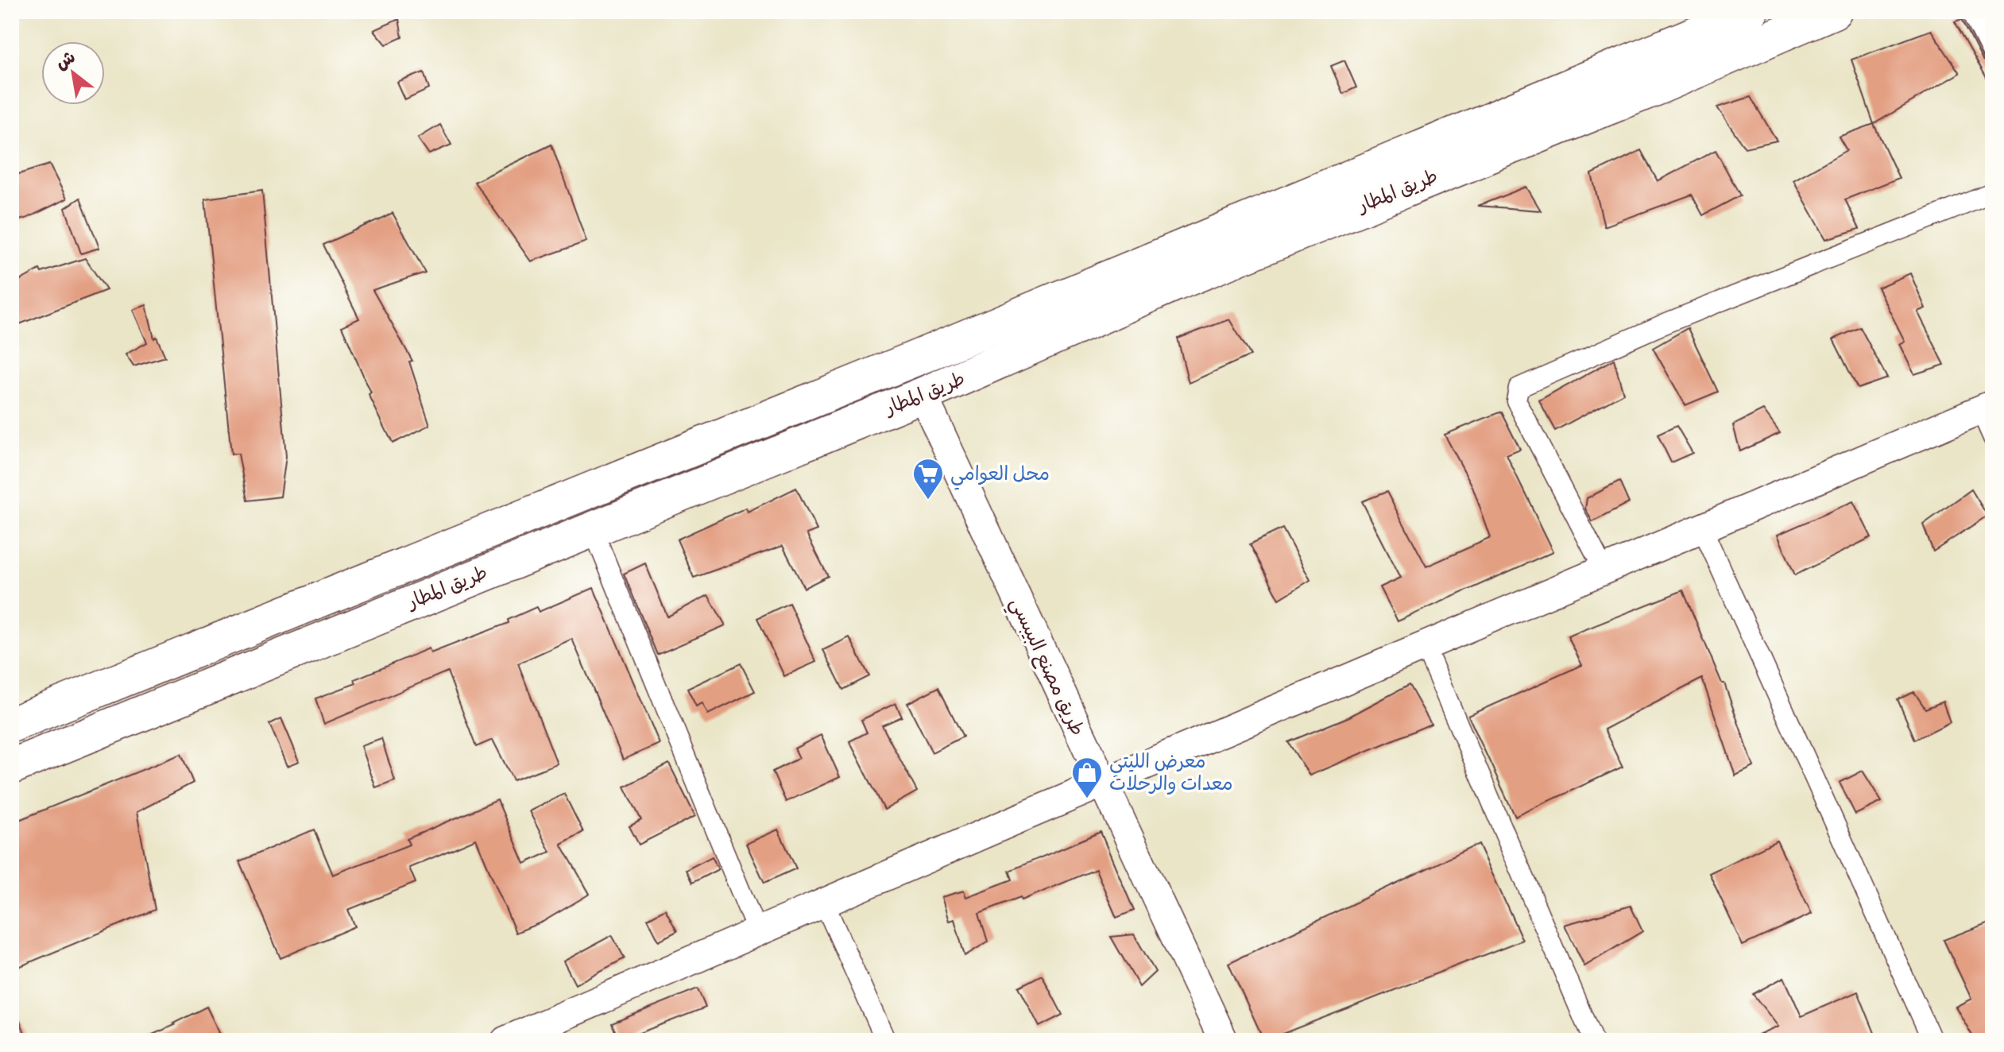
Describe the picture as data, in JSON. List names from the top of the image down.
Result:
{
  "streets": {
    "highway": ["طريق المطار"],
    "street": ["طريق مصنع البيبسي"]
  },
  "crossings": [
    ["طريق المطار", "طريق مصنع البيبسي"]
  ],
  "places": {
    "supermarket": ["محل العوامي"],
    "shop": ["معرض الليتي معدات والرحلات"]
  },
  "north": "top left"
}
